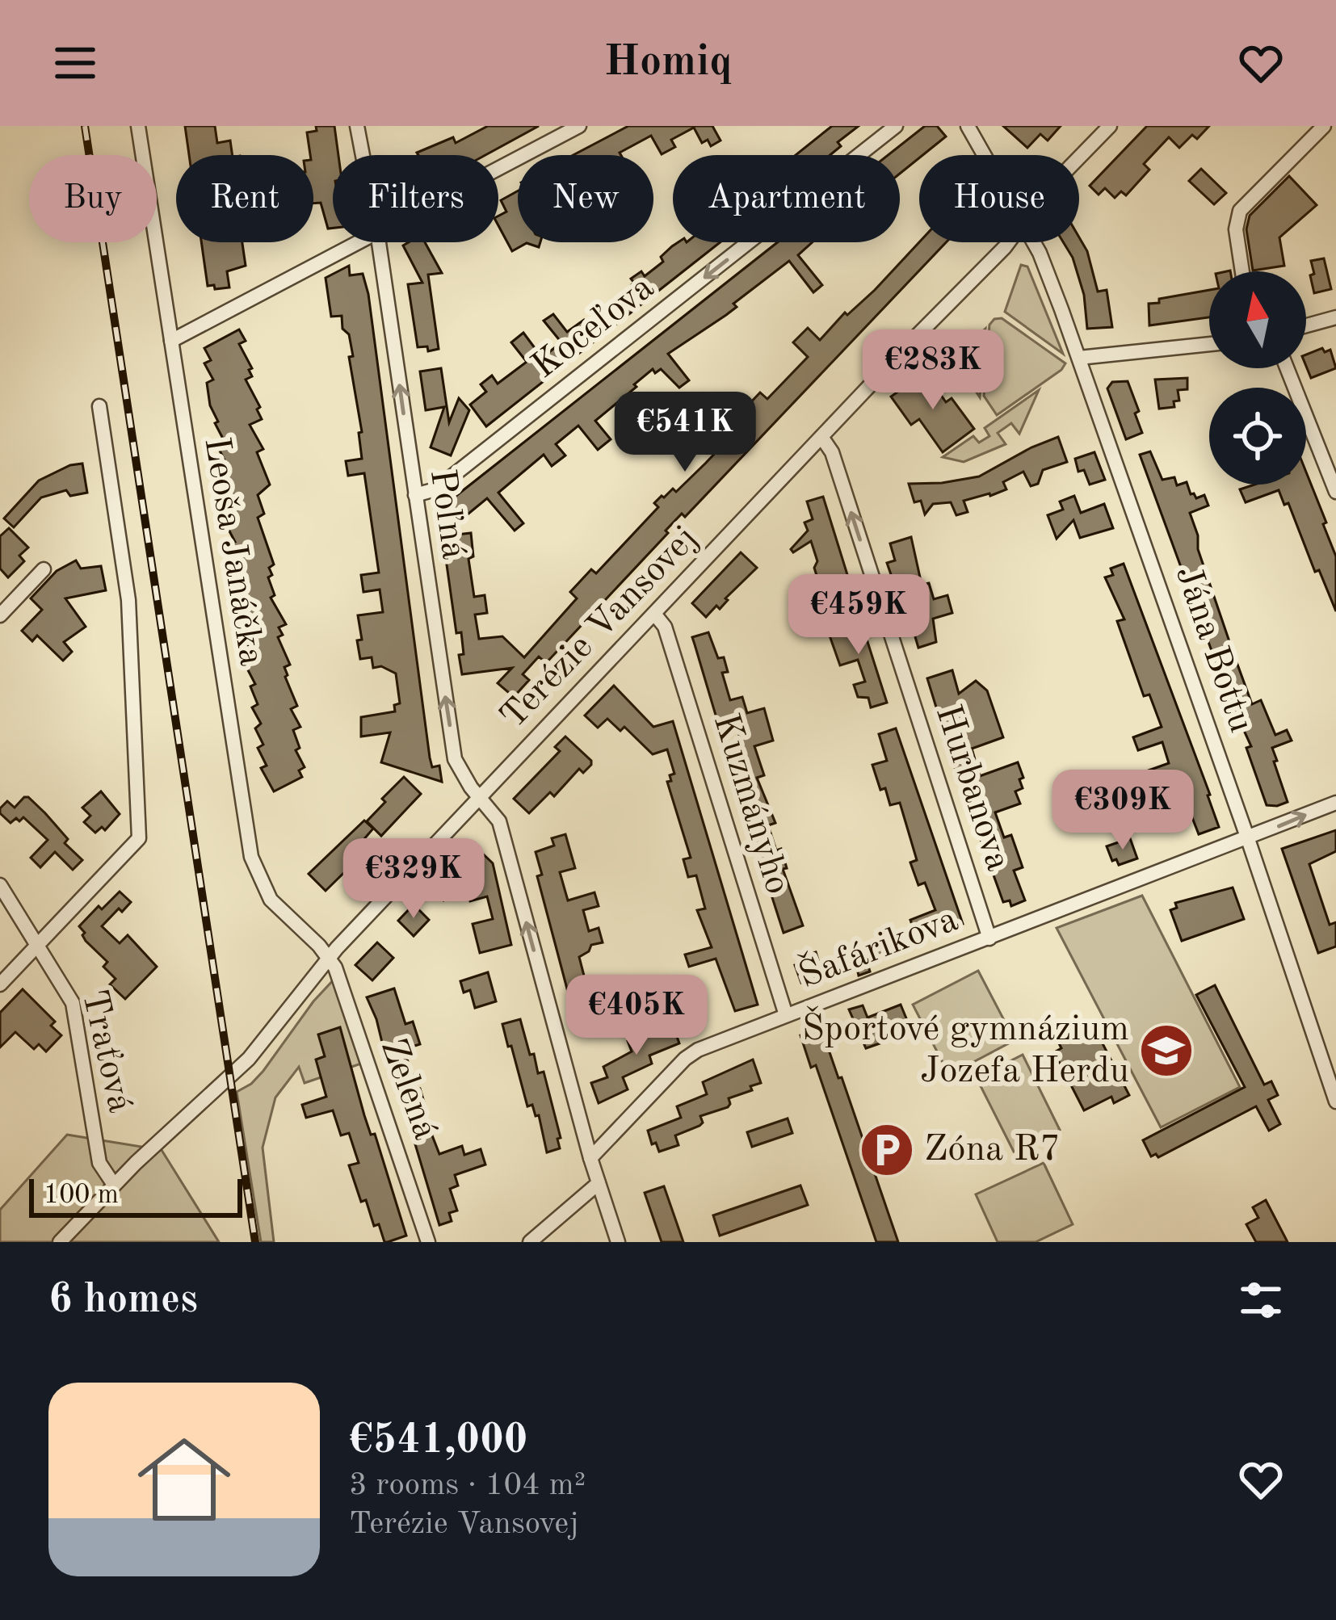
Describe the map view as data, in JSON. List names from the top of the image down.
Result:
{
  "streets": {
    "street": [
      "Koceľova",
      "Poľná",
      "Leoša Janáčka",
      "Terézie Vansovej",
      "Jána Bottu",
      "Hurbanova",
      "Kuzmányho",
      "Šafárikova",
      "Traťová",
      "Zelená"
    ]
  },
  "crossings": [
    ["Koceľova", "Poľná"],
    ["Poľná", "Terézie Vansovej"],
    ["Poľná", "Šafárikova"],
    ["Leoša Janáčka", "Terézie Vansovej"],
    ["Leoša Janáčka", "Zelená"],
    ["Terézie Vansovej", "Hurbanova"],
    ["Terézie Vansovej", "Kuzmányho"],
    ["Terézie Vansovej", "Traťová"],
    ["Terézie Vansovej", "Zelená"],
    ["Jána Bottu", "Šafárikova"],
    ["Hurbanova", "Šafárikova"],
    ["Kuzmányho", "Šafárikova"]
  ],
  "one_way": ["Koceľova", "Poľná", "Hurbanova"],
  "places": {
    "school or university": ["Športové gymnázium Jozefa Herdu"],
    "parking": ["Zóna R7"]
  },
  "scale_bar": "100 m",
  "north": "top",
  "page": {
    "header": "Homiq",
    "chip": [
      "Buy",
      "Rent",
      "Filters",
      "New",
      "Apartment",
      "House"
    ],
    "price": [
      "€283K",
      "€541K",
      "€459K",
      "€309K",
      "€329K",
      "€405K"
    ],
    "scale": "100 m",
    "heading": "6 homes",
    "list": [
      {
        "name": "€541,000",
        "note": "3 rooms · 104 m² · Terézie Vansovej"
      }
    ]
  }
}
